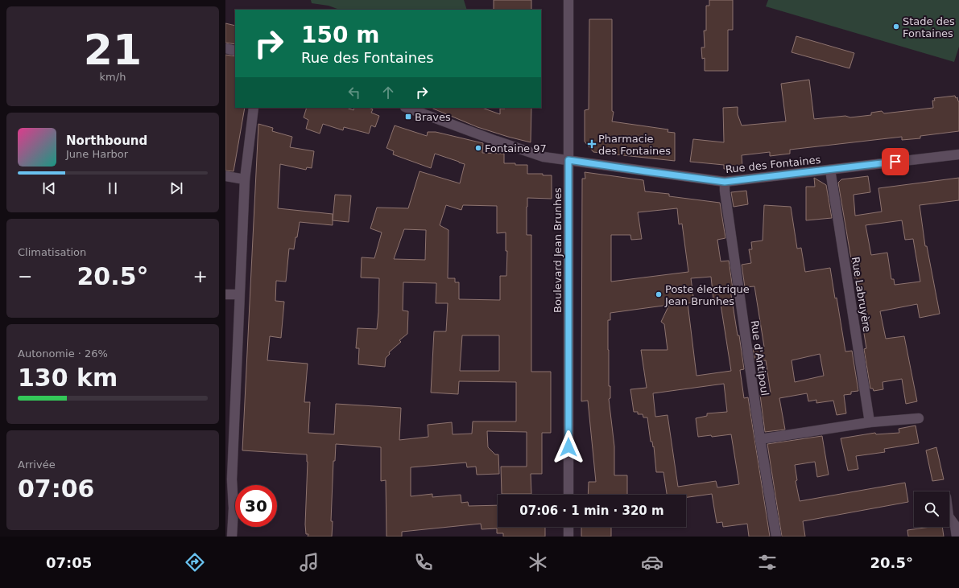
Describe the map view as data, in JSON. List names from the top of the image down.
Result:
{
  "streets": {
    "street": [
      "Rue des Fontaines",
      "Boulevard Jean Brunhes",
      "Rue Labruyère",
      "Rue d'Antipoul"
    ]
  },
  "crossings": [
    ["Rue des Fontaines", "Boulevard Jean Brunhes"],
    ["Rue des Fontaines", "Rue Labruyère"],
    ["Rue des Fontaines", "Rue d'Antipoul"]
  ],
  "places": {
    "other": ["Stade des Fontaines", "Fontaine 97", "Poste électrique Jean Brunhes"],
    "transit": ["Braves"],
    "health": ["Pharmacie des Fontaines"]
  },
  "page": {
    "tile": [
      ["21", "km/h"],
      "Climatisation",
      ["Autonomie · 26%", "130 km"],
      ["Arrivée", "07:06"]
    ],
    "turn": ["150 m", "Rue des Fontaines"],
    "song": ["Northbound", "June Harbor"],
    "heat": ["−", "20.5°", "+"],
    "limit": "30",
    "trip": "07:06 · 1 min · 320 m",
    "tabs": ["07:05", "20.5°"]
  }
}
